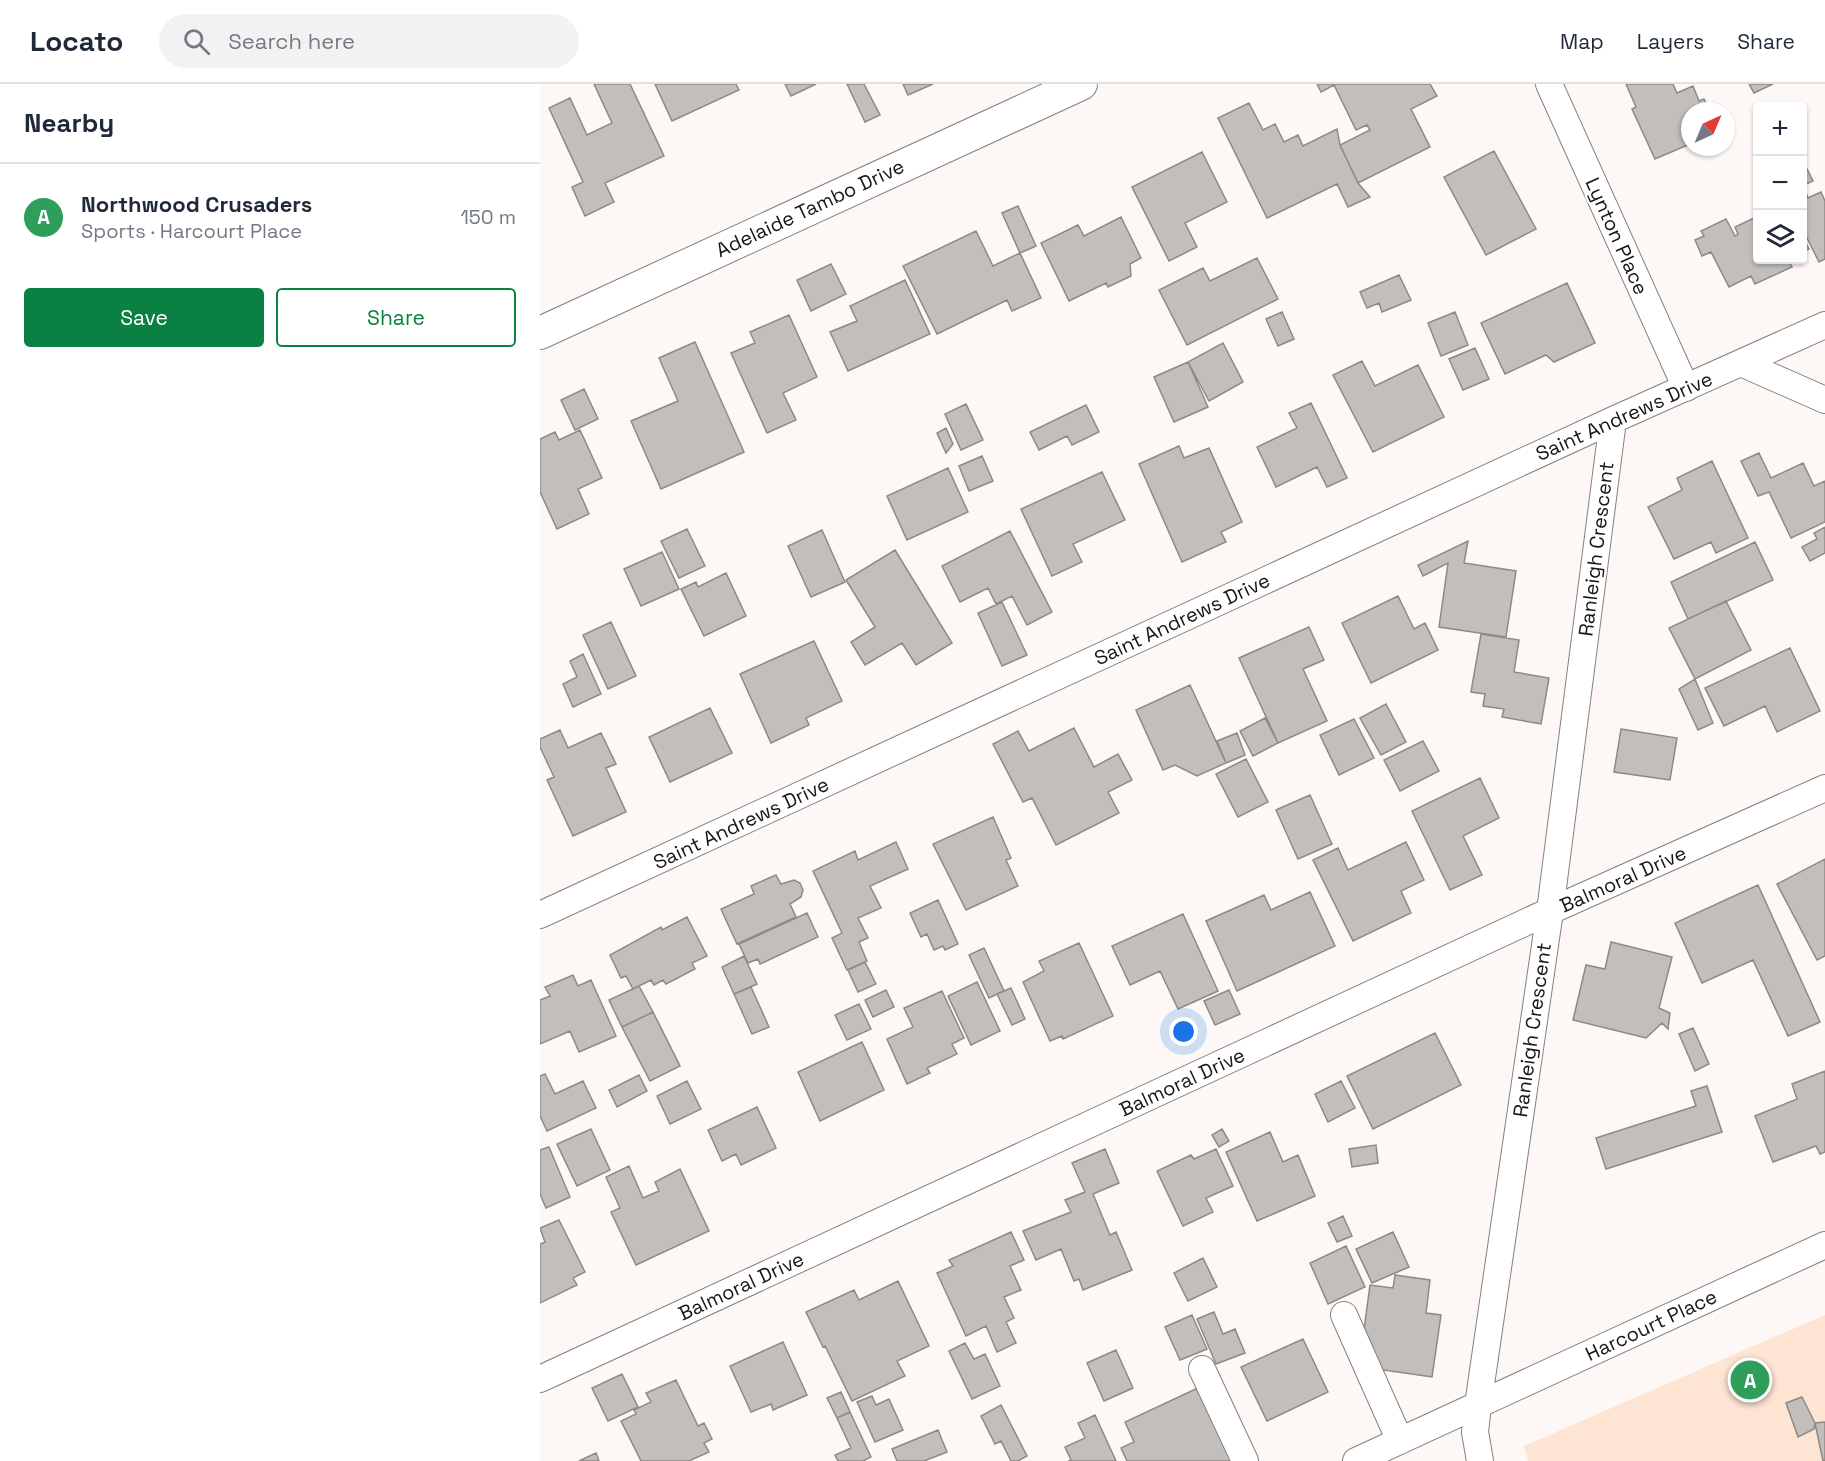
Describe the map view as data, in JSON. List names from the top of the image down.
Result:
{
  "streets": {
    "street": [
      "Adelaide Tambo Drive",
      "Lynton Place",
      "Saint Andrews Drive",
      "Ranleigh Crescent",
      "Balmoral Drive",
      "Harcourt Place"
    ]
  },
  "crossings": [
    ["Lynton Place", "Saint Andrews Drive"],
    ["Saint Andrews Drive", "Ranleigh Crescent"],
    ["Ranleigh Crescent", "Balmoral Drive"],
    ["Ranleigh Crescent", "Harcourt Place"]
  ],
  "north": "top right",
  "page": {
    "header": "Locato",
    "search": "Search here",
    "nav": ["Map", "Layers", "Share"],
    "heading": "Nearby",
    "map_buttons": ["+", "−"],
    "list": [
      {
        "mark": "A",
        "name": "Northwood Crusaders",
        "note": "Sports · Harcourt Place",
        "value": "150 m"
      }
    ],
    "buttons": ["Save", "Share"],
    "pins": "A"
  }
}
